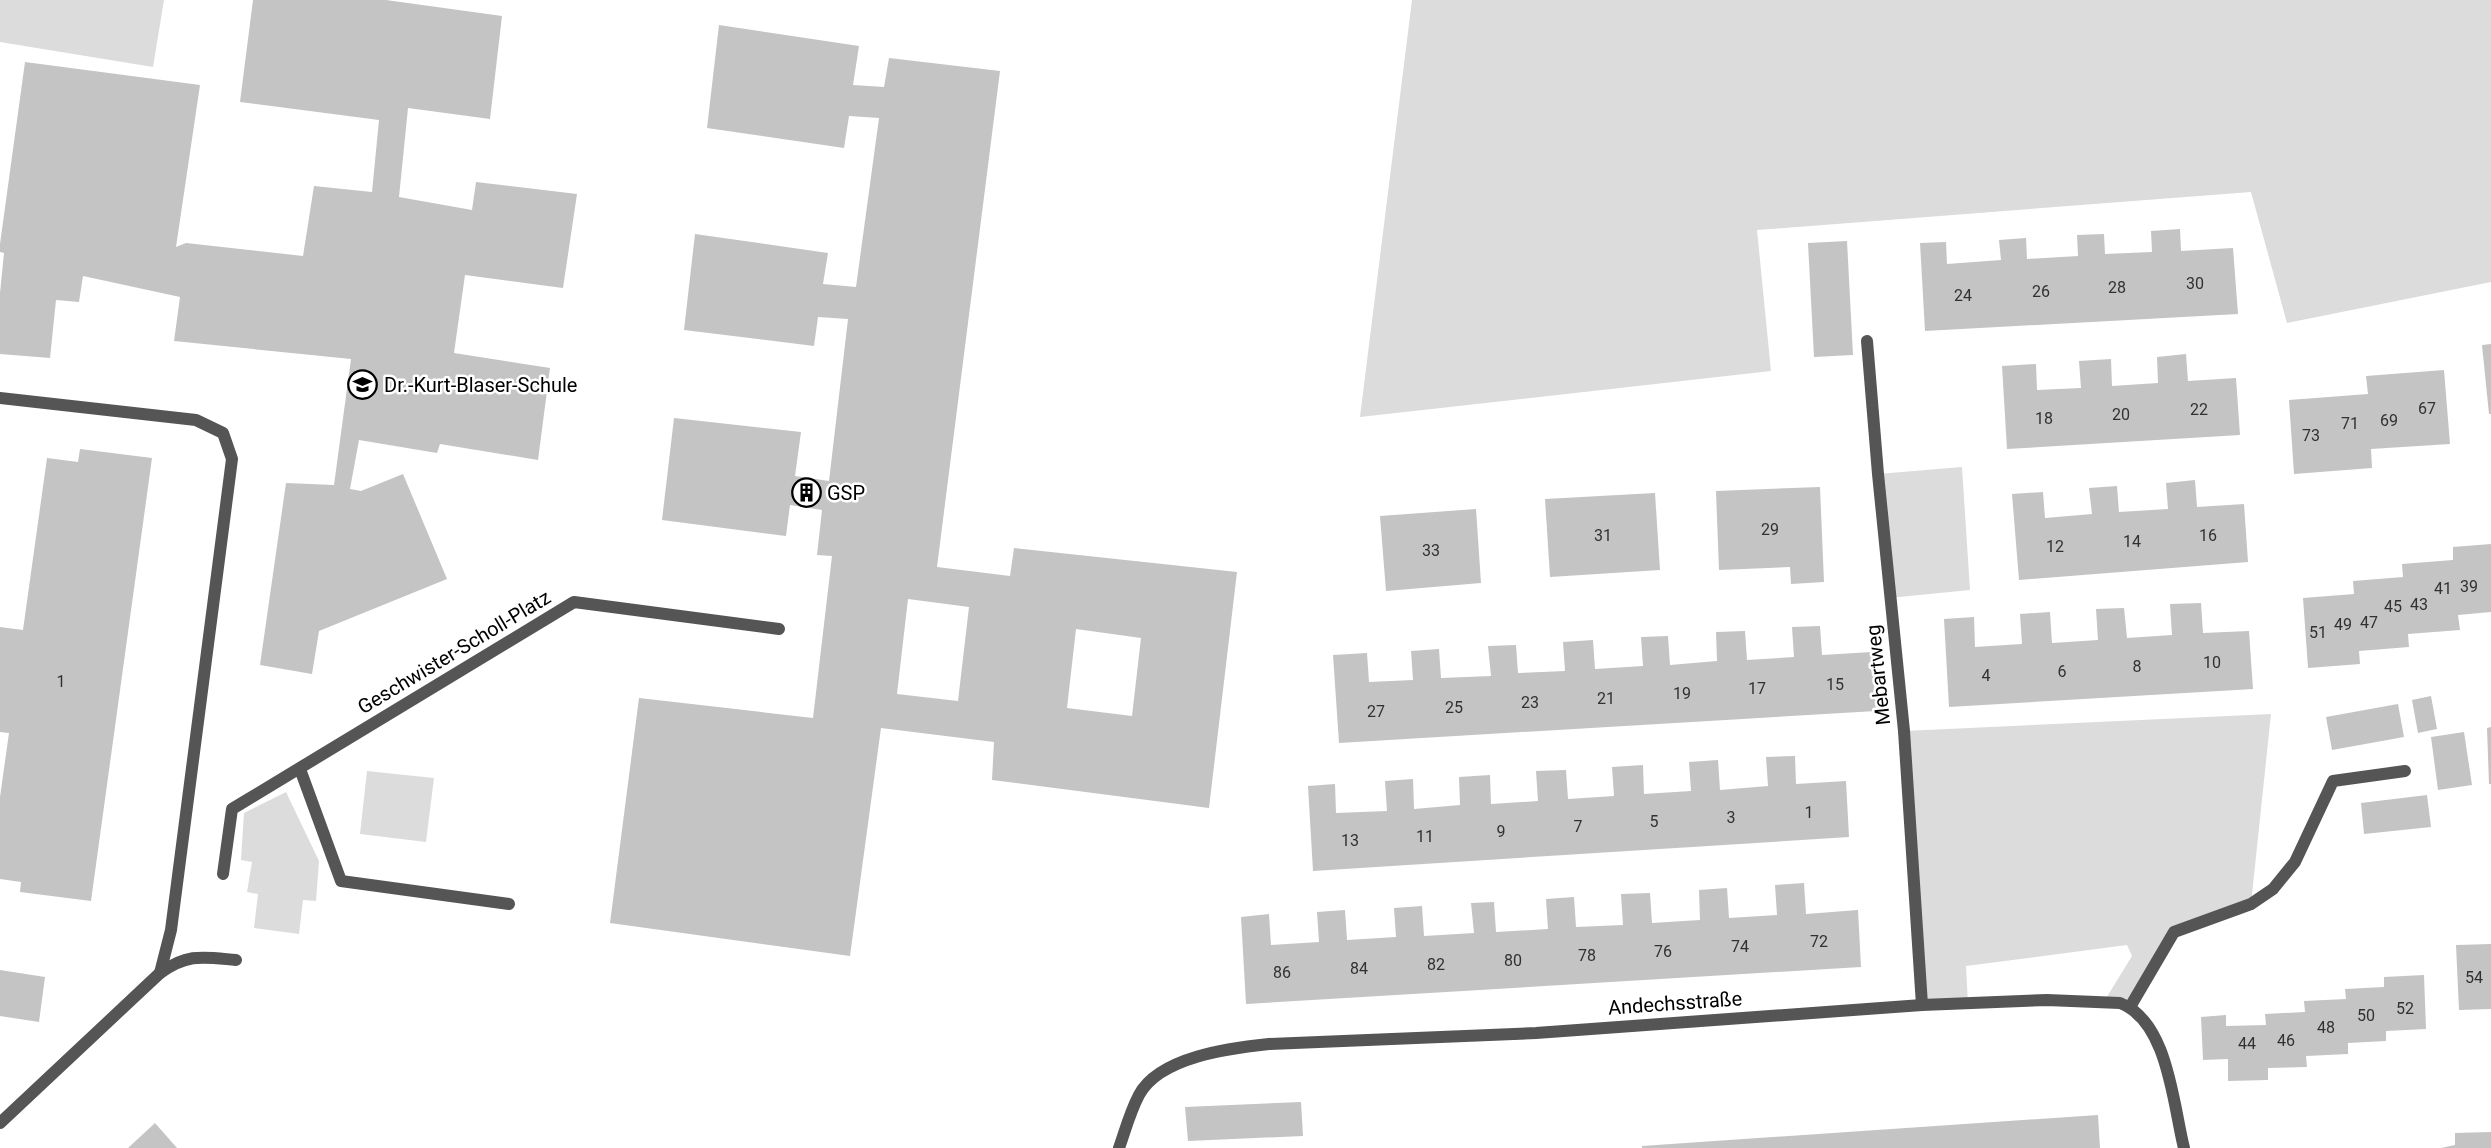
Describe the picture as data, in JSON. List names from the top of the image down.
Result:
{
  "streets": {
    "street": ["Geschwister-Scholl-Platz", "Mebartweg", "Andechsstraße"]
  },
  "crossings": [
    ["Mebartweg", "Andechsstraße"]
  ],
  "places": {
    "school or university": ["Dr.-Kurt-Blaser-Schule"],
    "building": ["GSP"]
  },
  "house_numbers": [
    "30",
    "28",
    "26",
    "24",
    "67",
    "22",
    "20",
    "18",
    "69",
    "71",
    "73",
    "29",
    "31",
    "16",
    "14",
    "12",
    "33",
    "39",
    "41",
    "43",
    "45",
    "47",
    "49",
    "51",
    "10",
    "8",
    "6",
    "4",
    "1",
    "15",
    "17",
    "19",
    "21",
    "23",
    "25",
    "27",
    "1",
    "3",
    "5",
    "7",
    "9",
    "11",
    "13",
    "72",
    "74",
    "76",
    "78",
    "80",
    "82",
    "84",
    "86",
    "54",
    "52",
    "50",
    "48",
    "46",
    "44"
  ]
}
